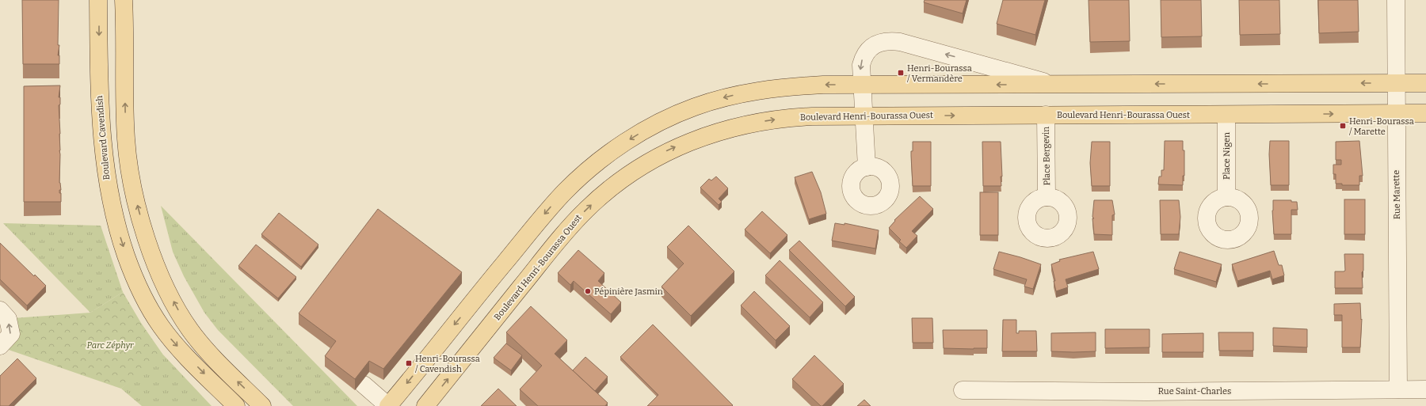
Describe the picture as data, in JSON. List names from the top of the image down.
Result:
{
  "streets": {
    "main road": ["Boulevard Henri-Bourassa Ouest", "Boulevard Cavendish"],
    "street": [
      "Place Bergevin",
      "Place Nigen",
      "Rue Marette",
      "Rue Saint-Charles"
    ]
  },
  "crossings": [
    ["Boulevard Henri-Bourassa Ouest", "Place Bergevin"],
    ["Boulevard Henri-Bourassa Ouest", "Place Nigen"],
    ["Boulevard Henri-Bourassa Ouest", "Rue Marette"],
    ["Rue Marette", "Rue Saint-Charles"]
  ],
  "parks": ["Parc Zéphyr"],
  "places": {
    "transit": ["Henri-Bourassa / Vermandère", "Henri-Bourassa / Marette", "Henri-Bourassa / Cavendish"],
    "other": ["Pépinière Jasmin"]
  }
}
